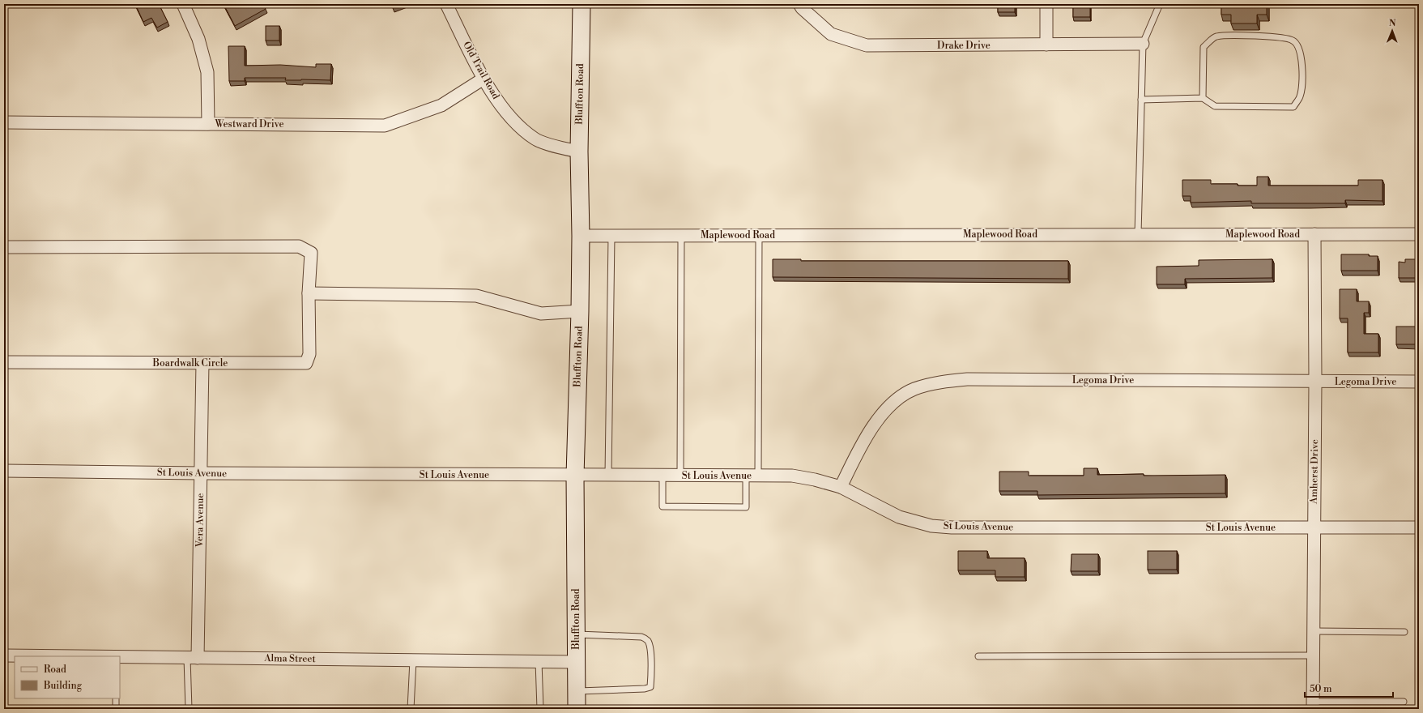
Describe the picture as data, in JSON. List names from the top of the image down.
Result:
{
  "streets": {
    "main road": ["Bluffton Road"],
    "street": [
      "Drake Drive",
      "Old Trail Road",
      "Westward Drive",
      "Maplewood Road",
      "Boardwalk Circle",
      "Legoma Drive",
      "Amherst Drive",
      "St Louis Avenue",
      "Vera Avenue",
      "Alma Street"
    ]
  },
  "crossings": [
    ["Old Trail Road", "Bluffton Road"],
    ["Old Trail Road", "Westward Drive"],
    ["Bluffton Road", "Maplewood Road"],
    ["Bluffton Road", "St Louis Avenue"],
    ["Bluffton Road", "Alma Street"],
    ["Maplewood Road", "Amherst Drive"],
    ["Boardwalk Circle", "Vera Avenue"],
    ["Legoma Drive", "Amherst Drive"],
    ["Legoma Drive", "St Louis Avenue"],
    ["Amherst Drive", "St Louis Avenue"],
    ["St Louis Avenue", "Vera Avenue"],
    ["Vera Avenue", "Alma Street"]
  ],
  "legend": ["Road", "Building"],
  "scale_bar": "50 m",
  "north": "top"
}
